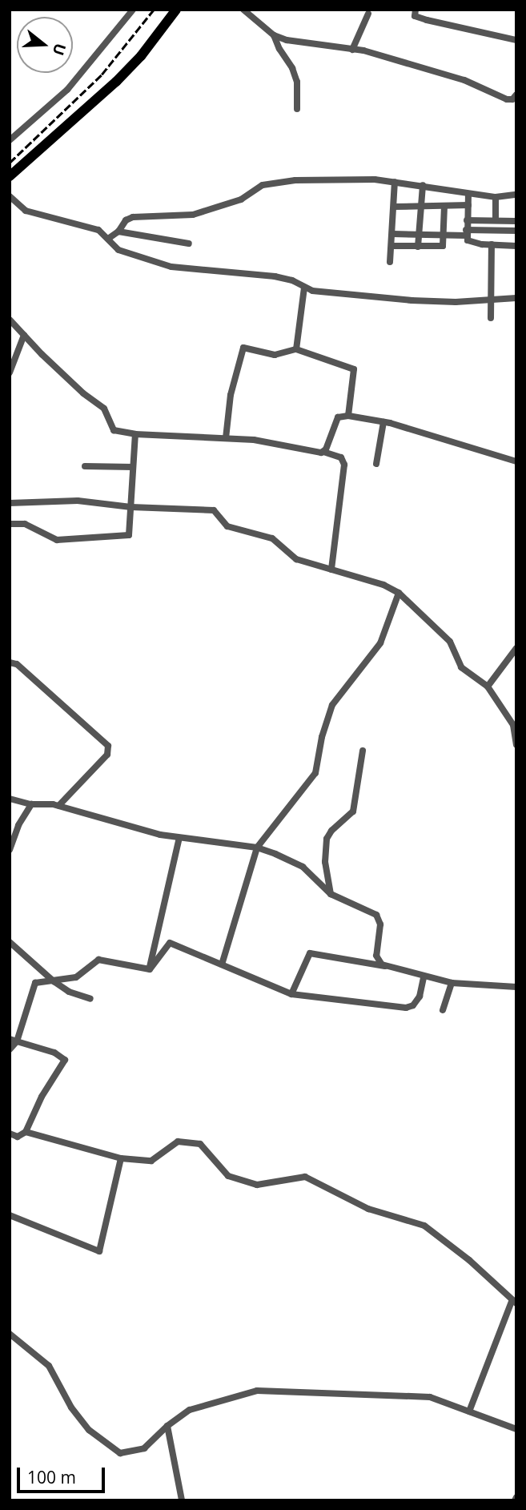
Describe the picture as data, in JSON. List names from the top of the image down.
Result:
{
  "scale_bar": "100 m",
  "north": "right"
}
